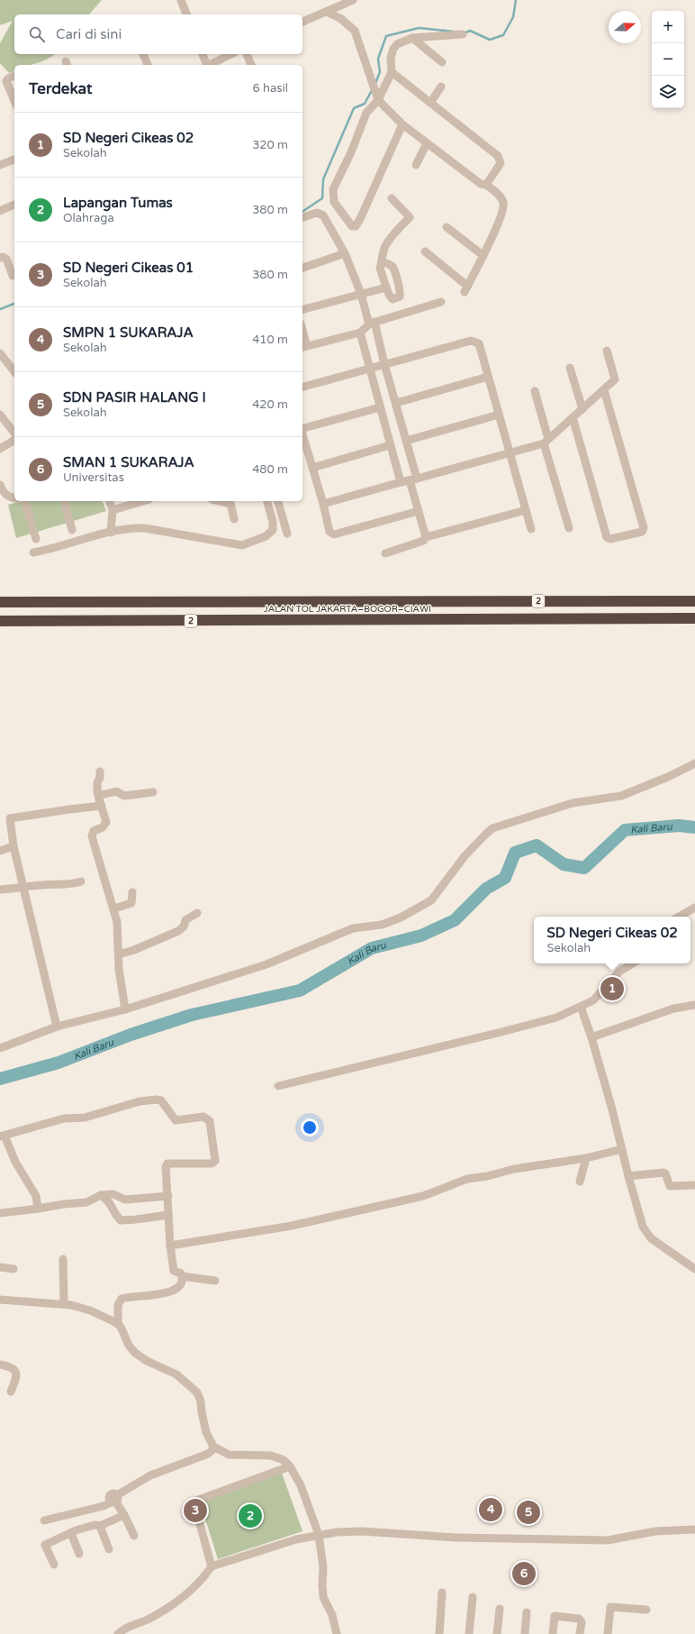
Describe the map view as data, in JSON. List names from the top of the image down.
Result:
{
  "streets": {
    "highway": ["2", "JALAN TOL JAKARTA–BOGOR–CIAWI"]
  },
  "water": ["Kali Baru"],
  "north": "right",
  "page": {
    "map_buttons": ["+", "−"],
    "search": "Cari di sini",
    "heading": ["Terdekat", "6 hasil"],
    "list": [
      {
        "mark": "1",
        "name": "SD Negeri Cikeas 02",
        "note": "Sekolah",
        "value": "320 m"
      },
      {
        "mark": "2",
        "name": "Lapangan Tumas",
        "note": "Olahraga",
        "value": "380 m"
      },
      {
        "mark": "3",
        "name": "SD Negeri Cikeas 01",
        "note": "Sekolah",
        "value": "380 m"
      },
      {
        "mark": "4",
        "name": "SMPN 1 SUKARAJA",
        "note": "Sekolah",
        "value": "410 m"
      },
      {
        "mark": "5",
        "name": "SDN PASIR HALANG I",
        "note": "Sekolah",
        "value": "420 m"
      },
      {
        "mark": "6",
        "name": "SMAN 1 SUKARAJA",
        "note": "Universitas",
        "value": "480 m"
      }
    ],
    "popup": ["SD Negeri Cikeas 02", "Sekolah"],
    "pins": [
      "1",
      "4",
      "3",
      "5",
      "2",
      "6"
    ]
  }
}
